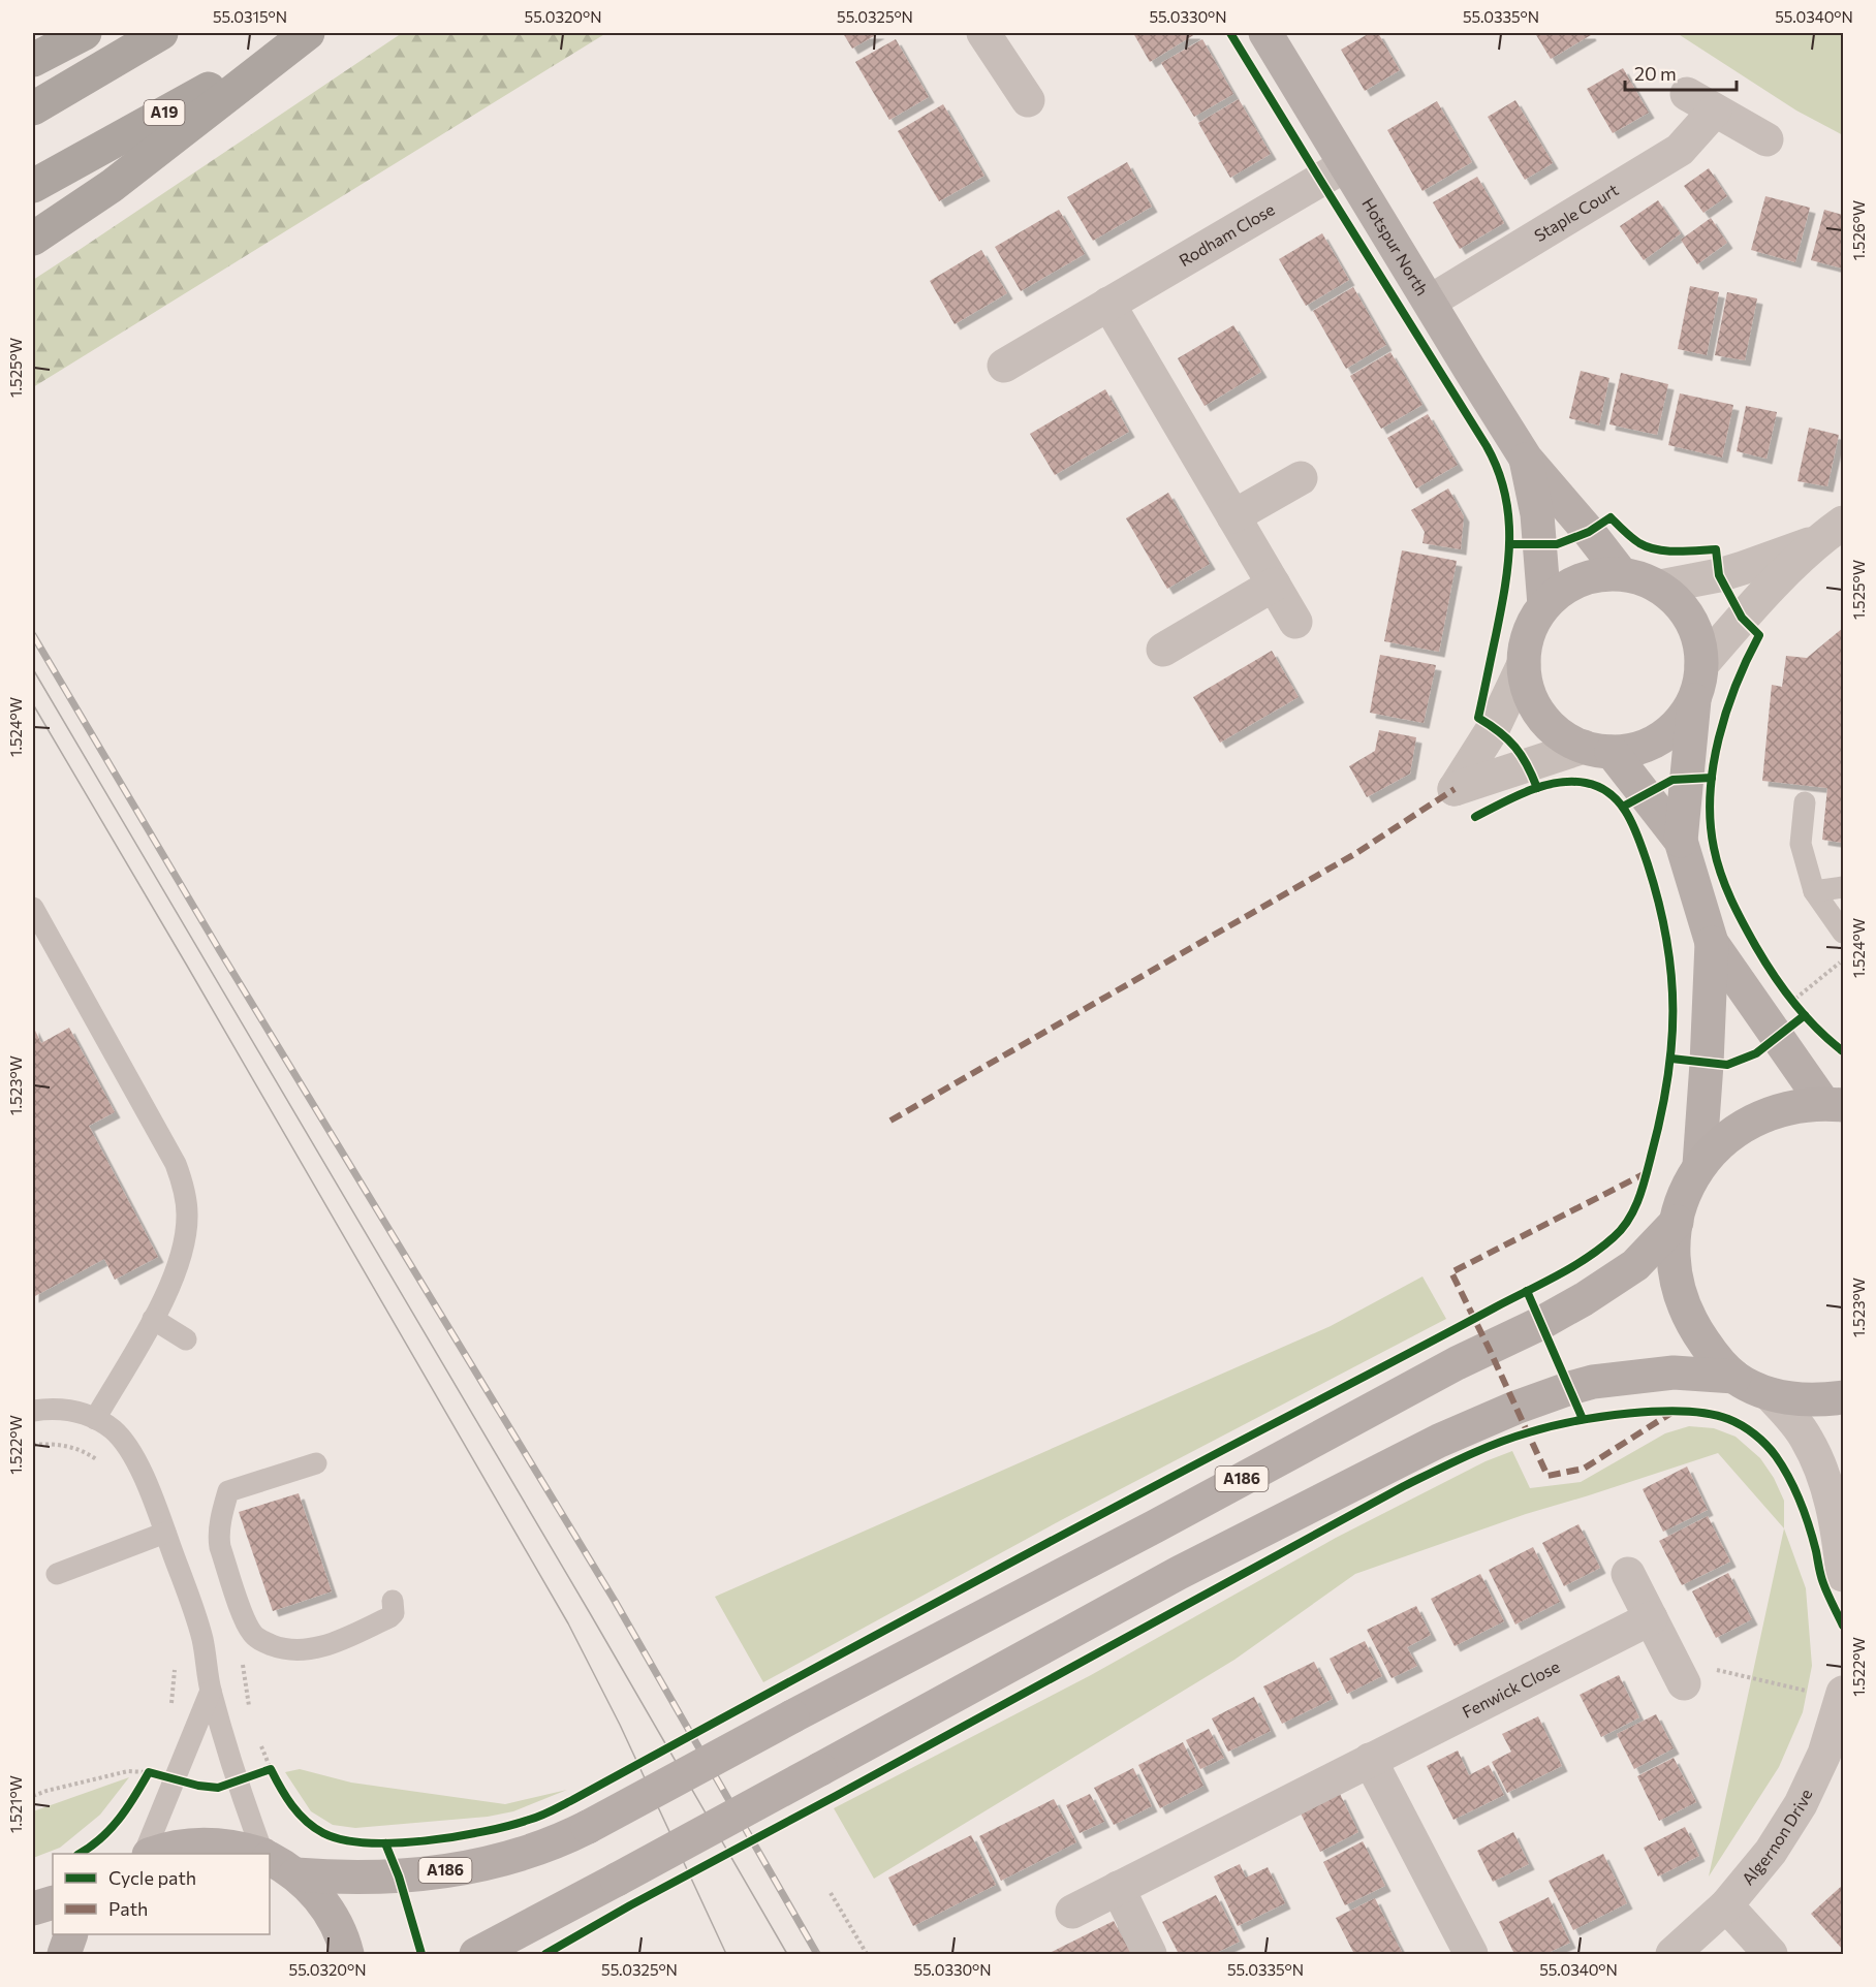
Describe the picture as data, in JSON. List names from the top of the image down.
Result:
{
  "streets": {
    "highway": ["A19"],
    "main road": ["A186"],
    "street": [
      "Staple Court",
      "Rodham Close",
      "Hotspur North",
      "Fenwick Close",
      "Algernon Drive"
    ]
  },
  "crossings": [
    ["Staple Court", "Hotspur North"],
    ["Rodham Close", "Hotspur North"]
  ],
  "legend": ["Cycle path", "Path"],
  "scale_bar": "20 m",
  "coordinates": [
    "55.0315°N",
    "55.0320°N",
    "55.0325°N",
    "55.0330°N",
    "55.0335°N",
    "55.0340°N",
    "1.526°W",
    "1.525°W",
    "1.524°W",
    "1.523°W",
    "1.522°W",
    "1.521°W"
  ]
}
